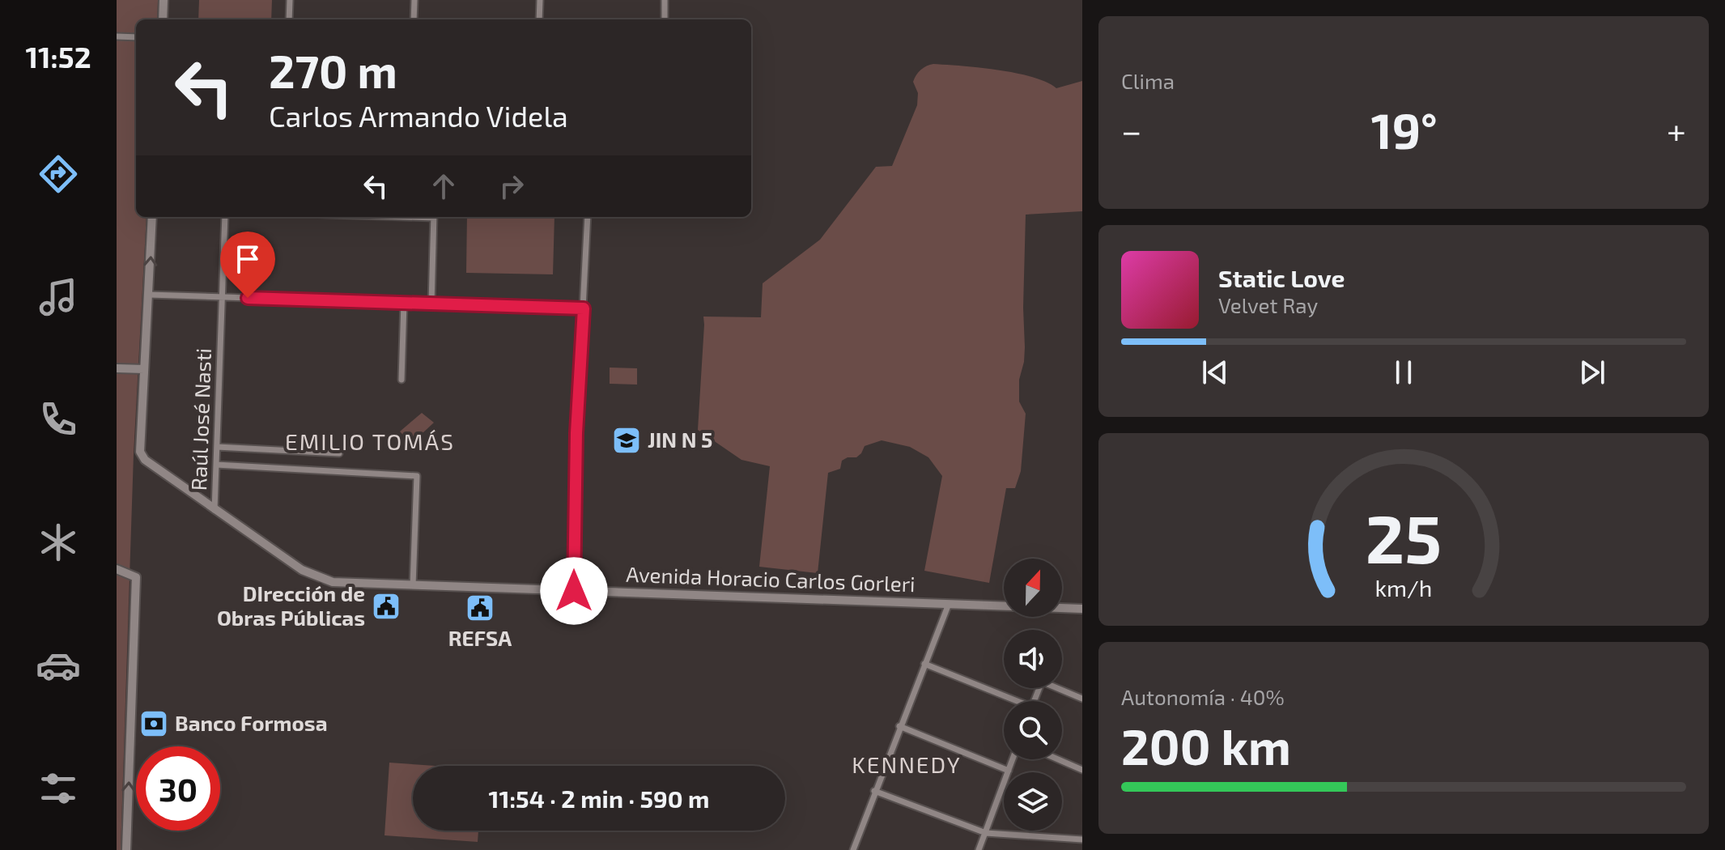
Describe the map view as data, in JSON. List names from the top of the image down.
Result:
{
  "streets": {
    "main road": ["Avenida Horacio Carlos Gorleri"],
    "street": ["Raúl José Nasti"]
  },
  "crossings": [
    ["Raúl José Nasti", "Avenida Horacio Carlos Gorleri"]
  ],
  "districts": ["EMILIO TOMÁS", "KENNEDY"],
  "places": {
    "school or university": ["JIN N 5"],
    "public building": ["DIrección de Obras Públicas", "REFSA"],
    "bank": ["Banco Formosa"]
  },
  "north": "top",
  "page": {
    "tabs": "11:52",
    "tile": [
      "Clima",
      ["Autonomía · 40%", "200 km"]
    ],
    "turn": ["270 m", "Carlos Armando Videla"],
    "heat": ["−", "19°", "+"],
    "song": ["Static Love", "Velvet Ray"],
    "limit": "30",
    "trip": "11:54 · 2 min · 590 m",
    "gauge": ["25", "km/h"]
  }
}
